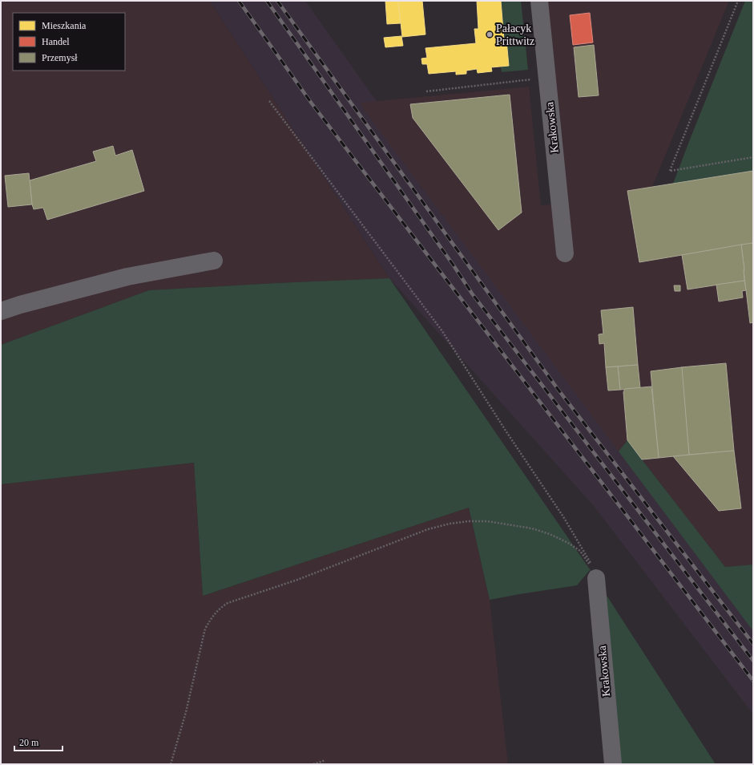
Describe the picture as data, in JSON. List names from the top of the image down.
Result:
{
  "streets": {
    "street": ["Krakowska"]
  },
  "places": ["Pałacyk Prittwitz"],
  "legend": ["Mieszkania", "Handel", "Przemysł"],
  "scale_bar": "20 m"
}
